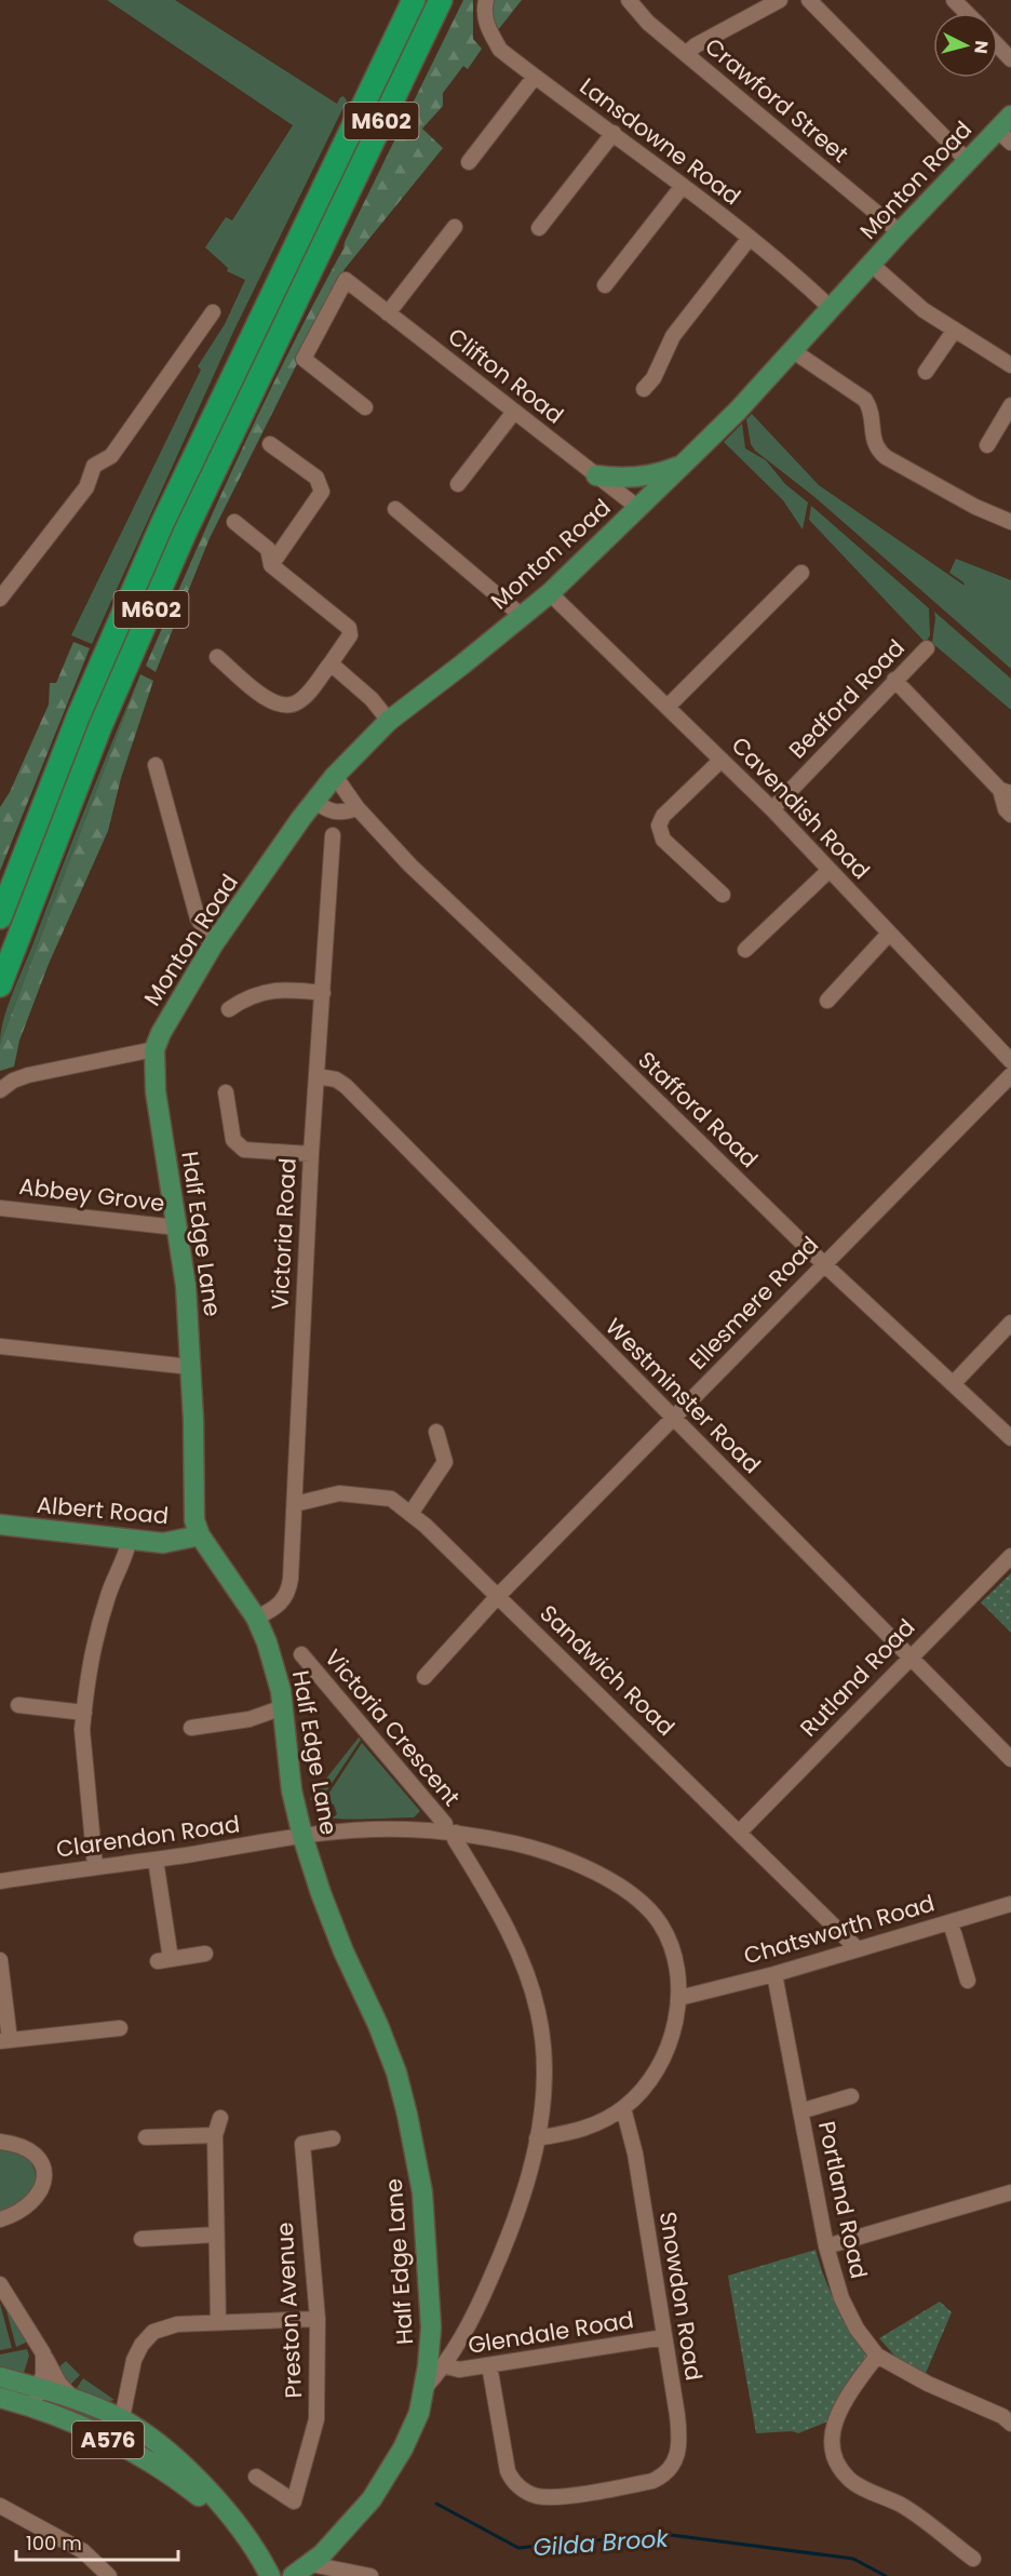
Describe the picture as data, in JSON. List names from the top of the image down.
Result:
{
  "streets": {
    "highway": ["M602"],
    "main road": [
      "Monton Road",
      "Half Edge Lane",
      "Albert Road",
      "A576"
    ],
    "street": [
      "Crawford Street",
      "Lansdowne Road",
      "Clifton Road",
      "Bedford Road",
      "Cavendish Road",
      "Stafford Road",
      "Abbey Grove",
      "Victoria Road",
      "Ellesmere Road",
      "Westminster Road",
      "Sandwich Road",
      "Rutland Road",
      "Victoria Crescent",
      "Clarendon Road",
      "Chatsworth Road",
      "Portland Road",
      "Snowdon Road",
      "Preston Avenue",
      "Glendale Road"
    ]
  },
  "crossings": [
    ["Crawford Street", "Monton Road"],
    ["Lansdowne Road", "Monton Road"],
    ["Monton Road", "Clifton Road"],
    ["Monton Road", "Cavendish Road"],
    ["Monton Road", "Stafford Road"],
    ["Monton Road", "Half Edge Lane"],
    ["Bedford Road", "Cavendish Road"],
    ["Stafford Road", "Ellesmere Road"],
    ["Abbey Grove", "Half Edge Lane"],
    ["Half Edge Lane", "Victoria Road"],
    ["Half Edge Lane", "Albert Road"],
    ["Half Edge Lane", "Victoria Crescent"],
    ["Half Edge Lane", "Clarendon Road"],
    ["Victoria Road", "Westminster Road"],
    ["Victoria Road", "Sandwich Road"],
    ["Ellesmere Road", "Westminster Road"],
    ["Ellesmere Road", "Sandwich Road"],
    ["Westminster Road", "Rutland Road"],
    ["Sandwich Road", "Rutland Road"],
    ["Sandwich Road", "Chatsworth Road"],
    ["Victoria Crescent", "Clarendon Road"],
    ["Victoria Crescent", "Glendale Road"],
    ["Clarendon Road", "Chatsworth Road"],
    ["Clarendon Road", "Snowdon Road"],
    ["Chatsworth Road", "Portland Road"],
    ["Snowdon Road", "Glendale Road"]
  ],
  "water": ["Gilda Brook"],
  "scale_bar": "100 m",
  "north": "right"
}
